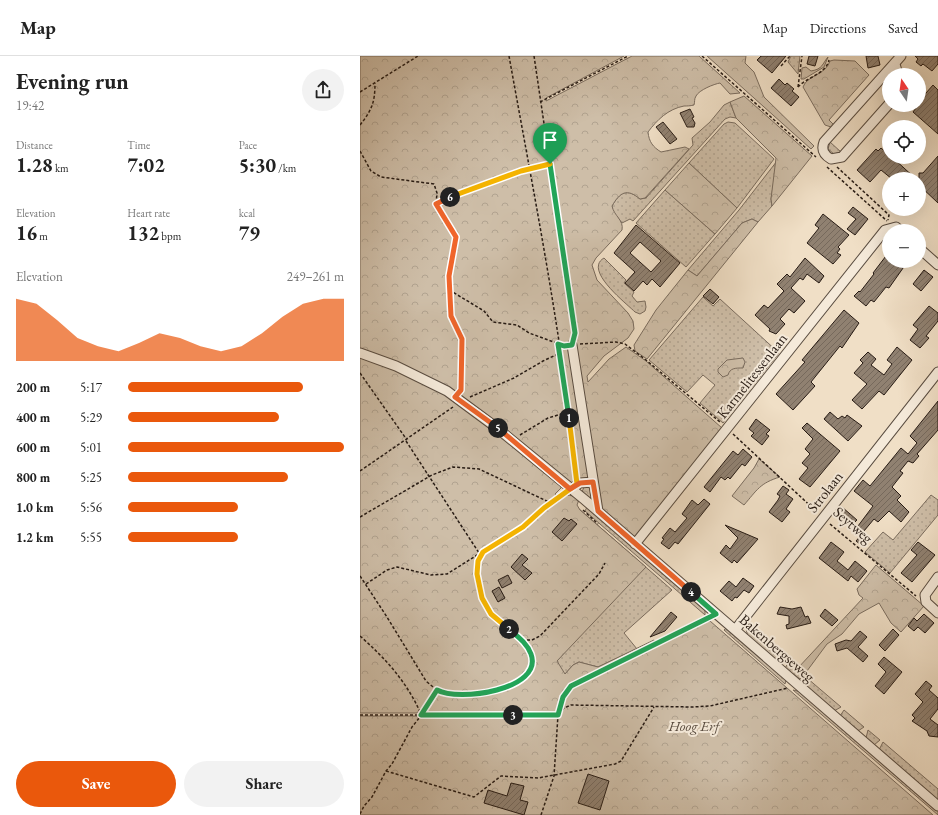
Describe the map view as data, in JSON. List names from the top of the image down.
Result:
{
  "streets": {
    "street": ["Karmelitessenlaan", "Strolaan", "Bakenbergseweg"],
    "path": ["Seytweg"]
  },
  "crossings": [
    ["Karmelitessenlaan", "Bakenbergseweg"],
    ["Strolaan", "Seytweg"],
    ["Strolaan", "Bakenbergseweg"]
  ],
  "parks": ["Hoog Erf"],
  "north": "top",
  "page": {
    "header": "Map",
    "nav": ["Map", "Directions", "Saved"],
    "heading": ["Evening run", "19:42"],
    "map_buttons": ["+", "−"],
    "stats": [
      ["Distance", "1.28 km"],
      ["Time", "7:02"],
      ["Pace", "5:30 /km"],
      ["Elevation", "16 m"],
      ["Heart rate", "132 bpm"],
      ["kcal", "79"]
    ],
    "pins": [
      "6",
      "1",
      "5",
      "4",
      "2",
      "3"
    ],
    "chart": ["Elevation", "249–261 m"],
    "list": [
      {
        "name": "200 m",
        "note": "5:17"
      },
      {
        "name": "400 m",
        "note": "5:29"
      },
      {
        "name": "600 m",
        "note": "5:01"
      },
      {
        "name": "800 m",
        "note": "5:25"
      },
      {
        "name": "1.0 km",
        "note": "5:56"
      },
      {
        "name": "1.2 km",
        "note": "5:55"
      }
    ],
    "buttons": ["Save", "Share"]
  }
}
